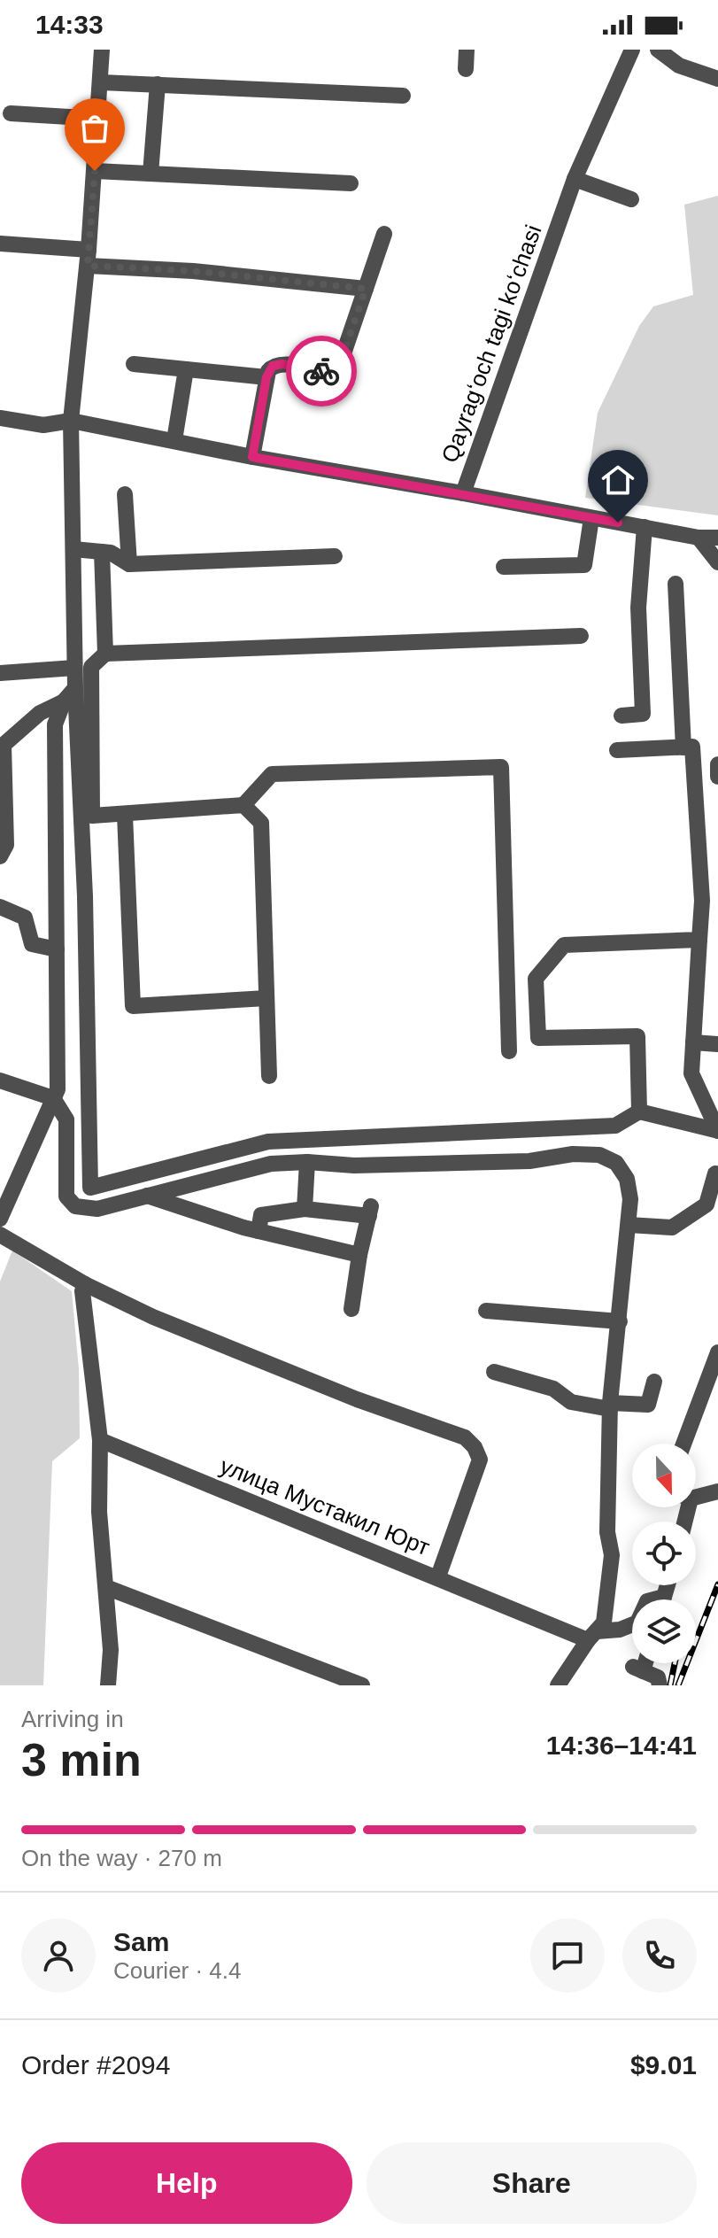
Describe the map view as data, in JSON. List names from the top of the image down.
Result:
{
  "streets": {
    "street": ["Qayragʻoch tagi koʻchasi", "улица Мустакил Юрт"]
  },
  "north": "bottom",
  "page": {
    "status": "14:33",
    "heading": ["3 min", "Arriving in", "14:36–14:41"],
    "panel": [
      "Sam",
      "Courier · 4.4",
      "Order #2094",
      "$9.01"
    ],
    "bar": "On the way · 270 m",
    "buttons": ["Help", "Share"]
  }
}
